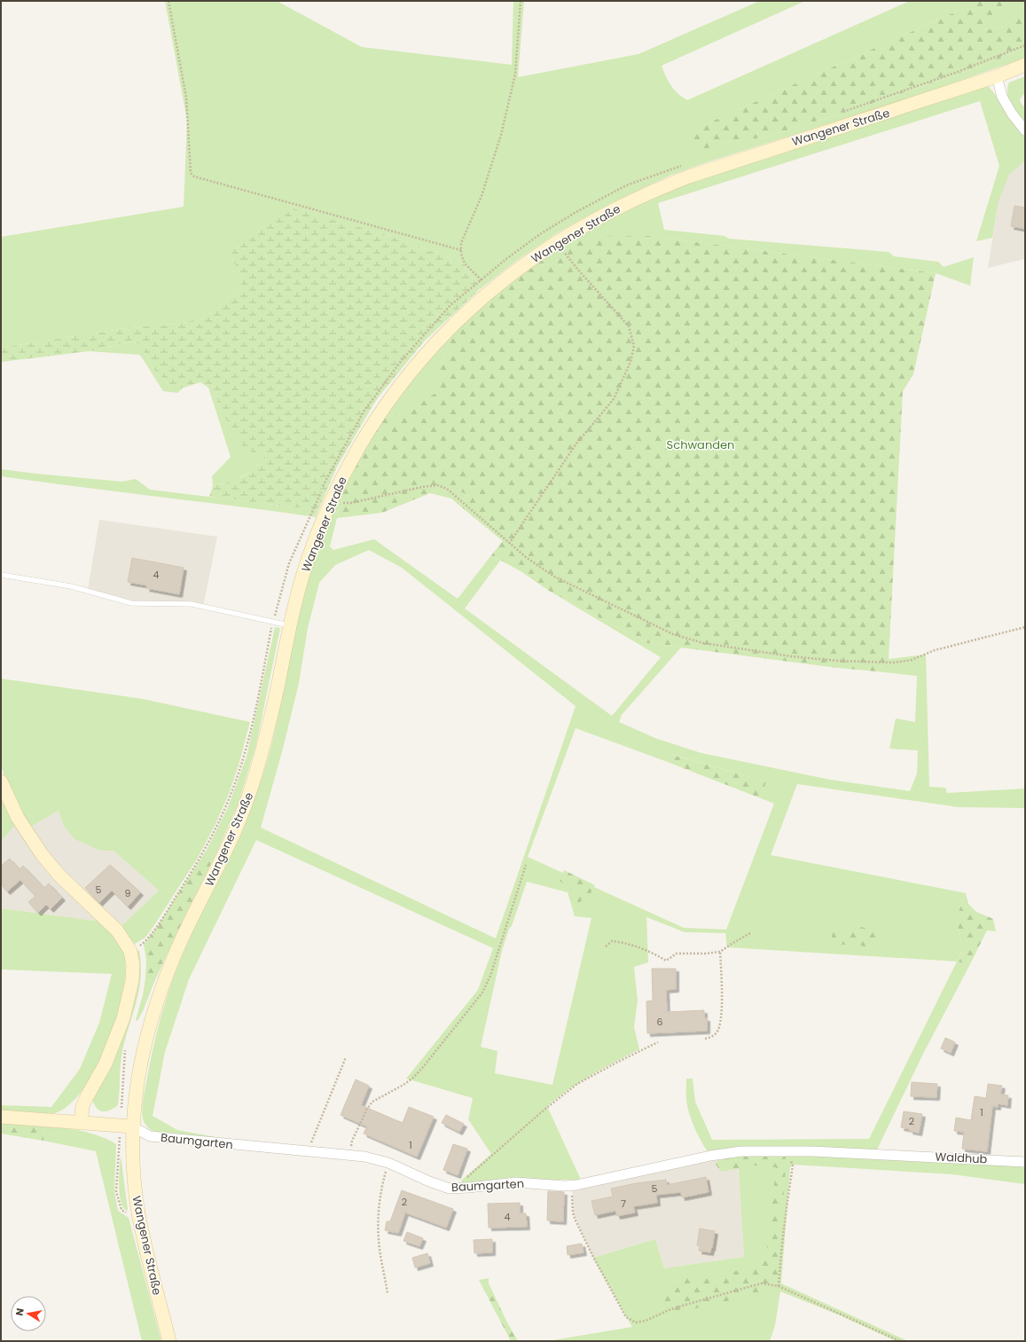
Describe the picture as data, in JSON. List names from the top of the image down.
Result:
{
  "streets": {
    "main road": ["Wangener Straße"],
    "street": ["Baumgarten", "Waldhub"]
  },
  "crossings": [
    ["Wangener Straße", "Baumgarten"],
    ["Baumgarten", "Waldhub"]
  ],
  "parks": ["Schwanden"],
  "house_numbers": [
    "4",
    "5",
    "9",
    "6",
    "1",
    "2",
    "1",
    "5",
    "2",
    "7",
    "4"
  ],
  "north": "left"
}
